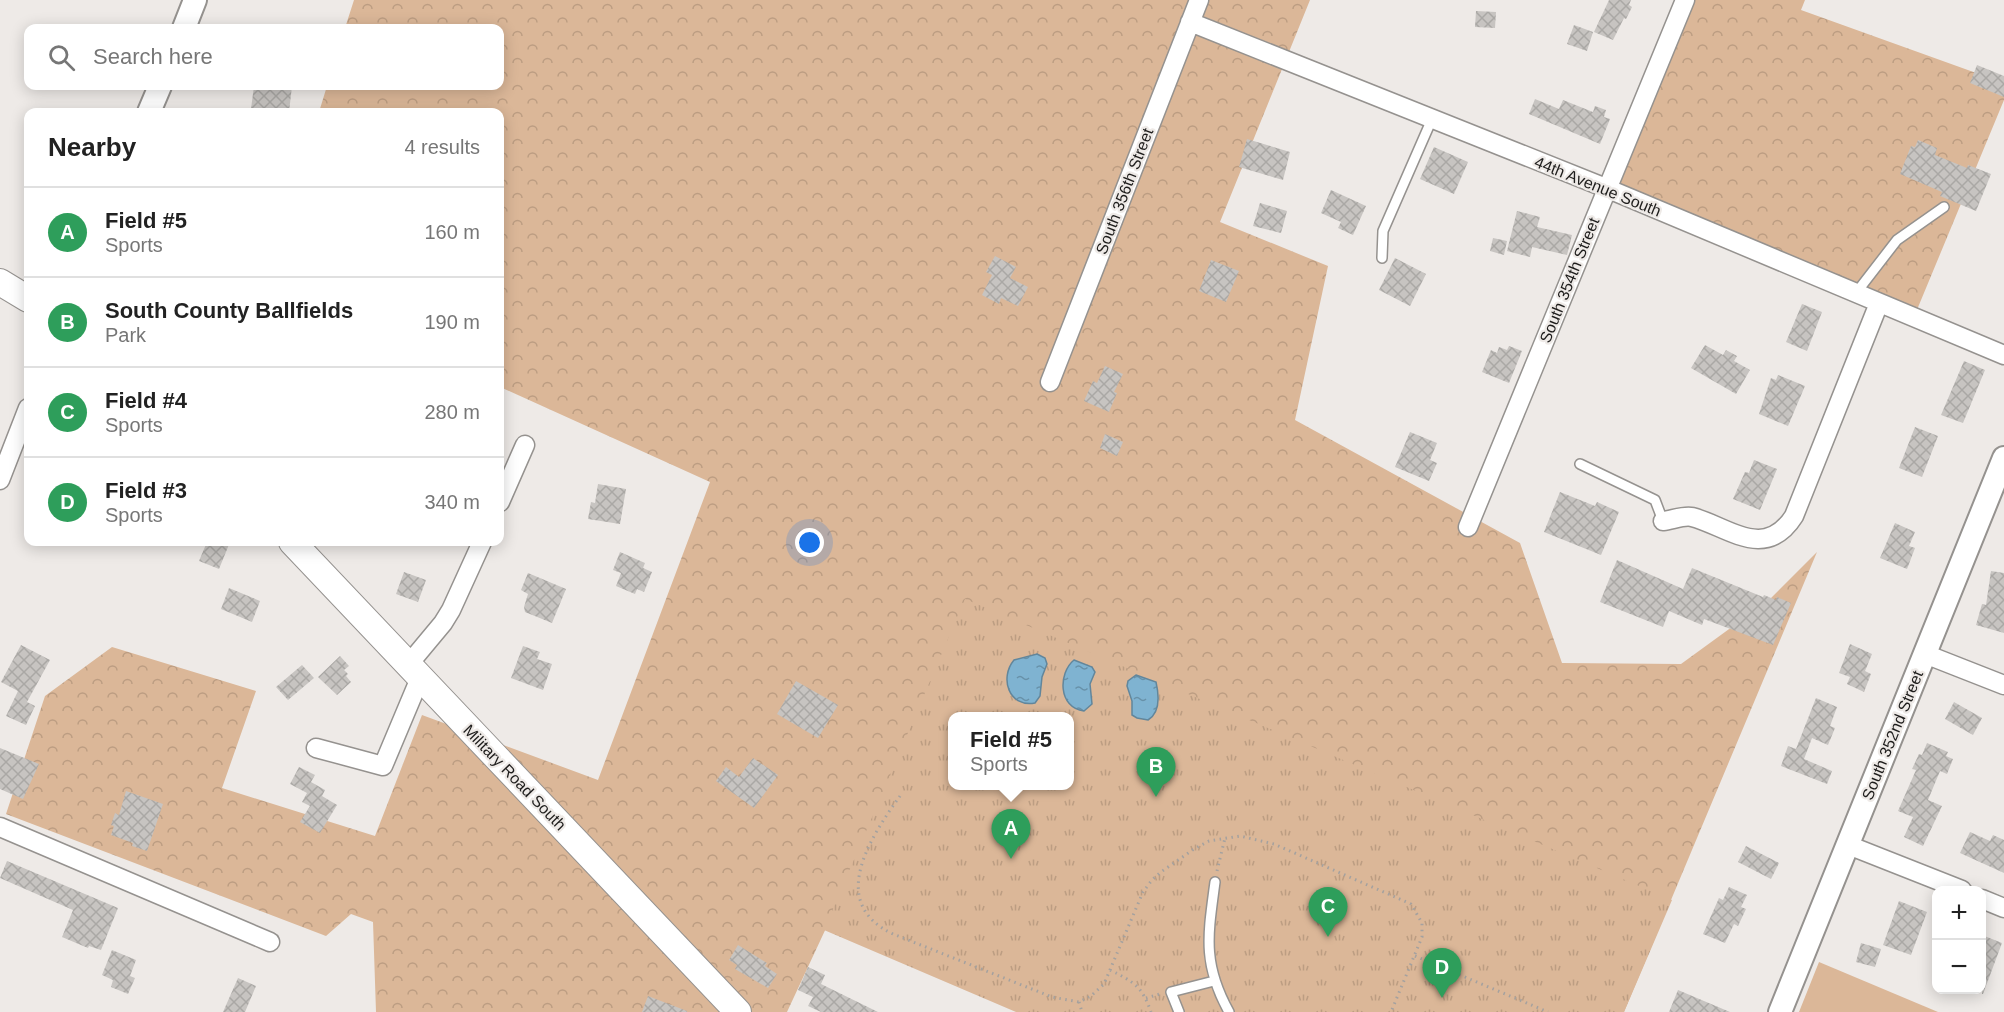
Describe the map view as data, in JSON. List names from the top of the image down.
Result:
{
  "streets": {
    "main road": ["Military Road South"],
    "street": [
      "44th Avenue South",
      "South 356th Street",
      "South 354th Street",
      "South 352nd Street"
    ]
  },
  "crossings": [
    ["44th Avenue South", "South 356th Street"],
    ["44th Avenue South", "South 354th Street"]
  ],
  "page": {
    "search": "Search here",
    "heading": ["Nearby", "4 results"],
    "list": [
      {
        "mark": "A",
        "name": "Field #5",
        "note": "Sports",
        "value": "160 m"
      },
      {
        "mark": "B",
        "name": "South County Ballfields",
        "note": "Park",
        "value": "190 m"
      },
      {
        "mark": "C",
        "name": "Field #4",
        "note": "Sports",
        "value": "280 m"
      },
      {
        "mark": "D",
        "name": "Field #3",
        "note": "Sports",
        "value": "340 m"
      }
    ],
    "popup": ["Field #5", "Sports"],
    "pins": [
      "B",
      "A",
      "C",
      "D"
    ],
    "map_buttons": ["+", "−"]
  }
}
